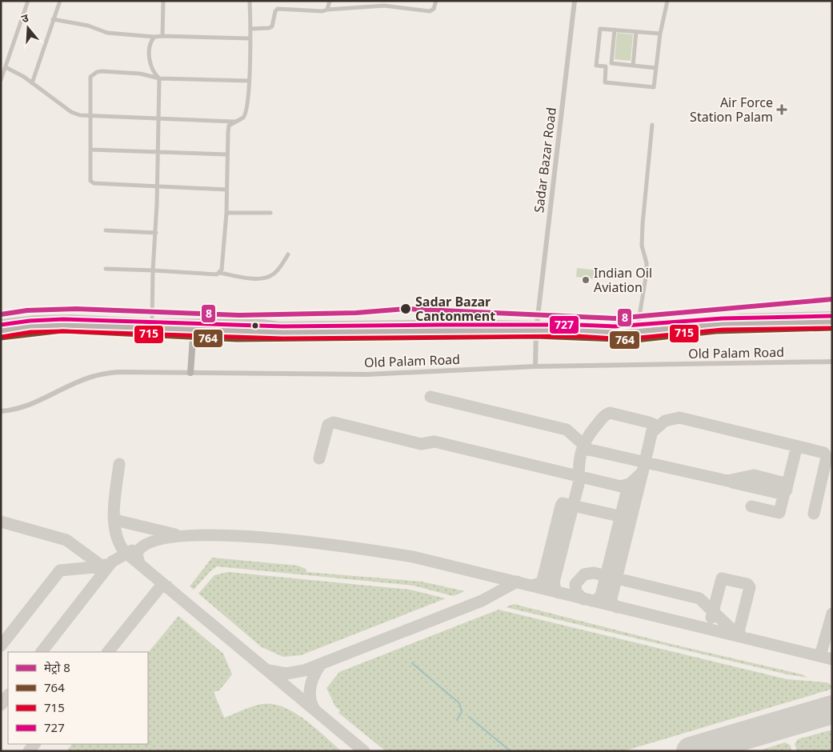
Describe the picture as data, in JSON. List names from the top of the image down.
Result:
{
  "streets": {
    "street": ["Sadar Bazar Road", "Old Palam Road"]
  },
  "crossings": [
    ["Sadar Bazar Road", "Old Palam Road"]
  ],
  "places": {
    "health": ["Air Force Station Palam"],
    "other": ["Indian Oil Aviation", "Sadar Bazar Cantonment"]
  },
  "lines": [
    "metro line 8",
    "transit line 727",
    "transit line 715",
    "transit line 764"
  ],
  "legend": [
    "मेट्रो 8",
    "764",
    "715",
    "727"
  ],
  "north": "top"
}
